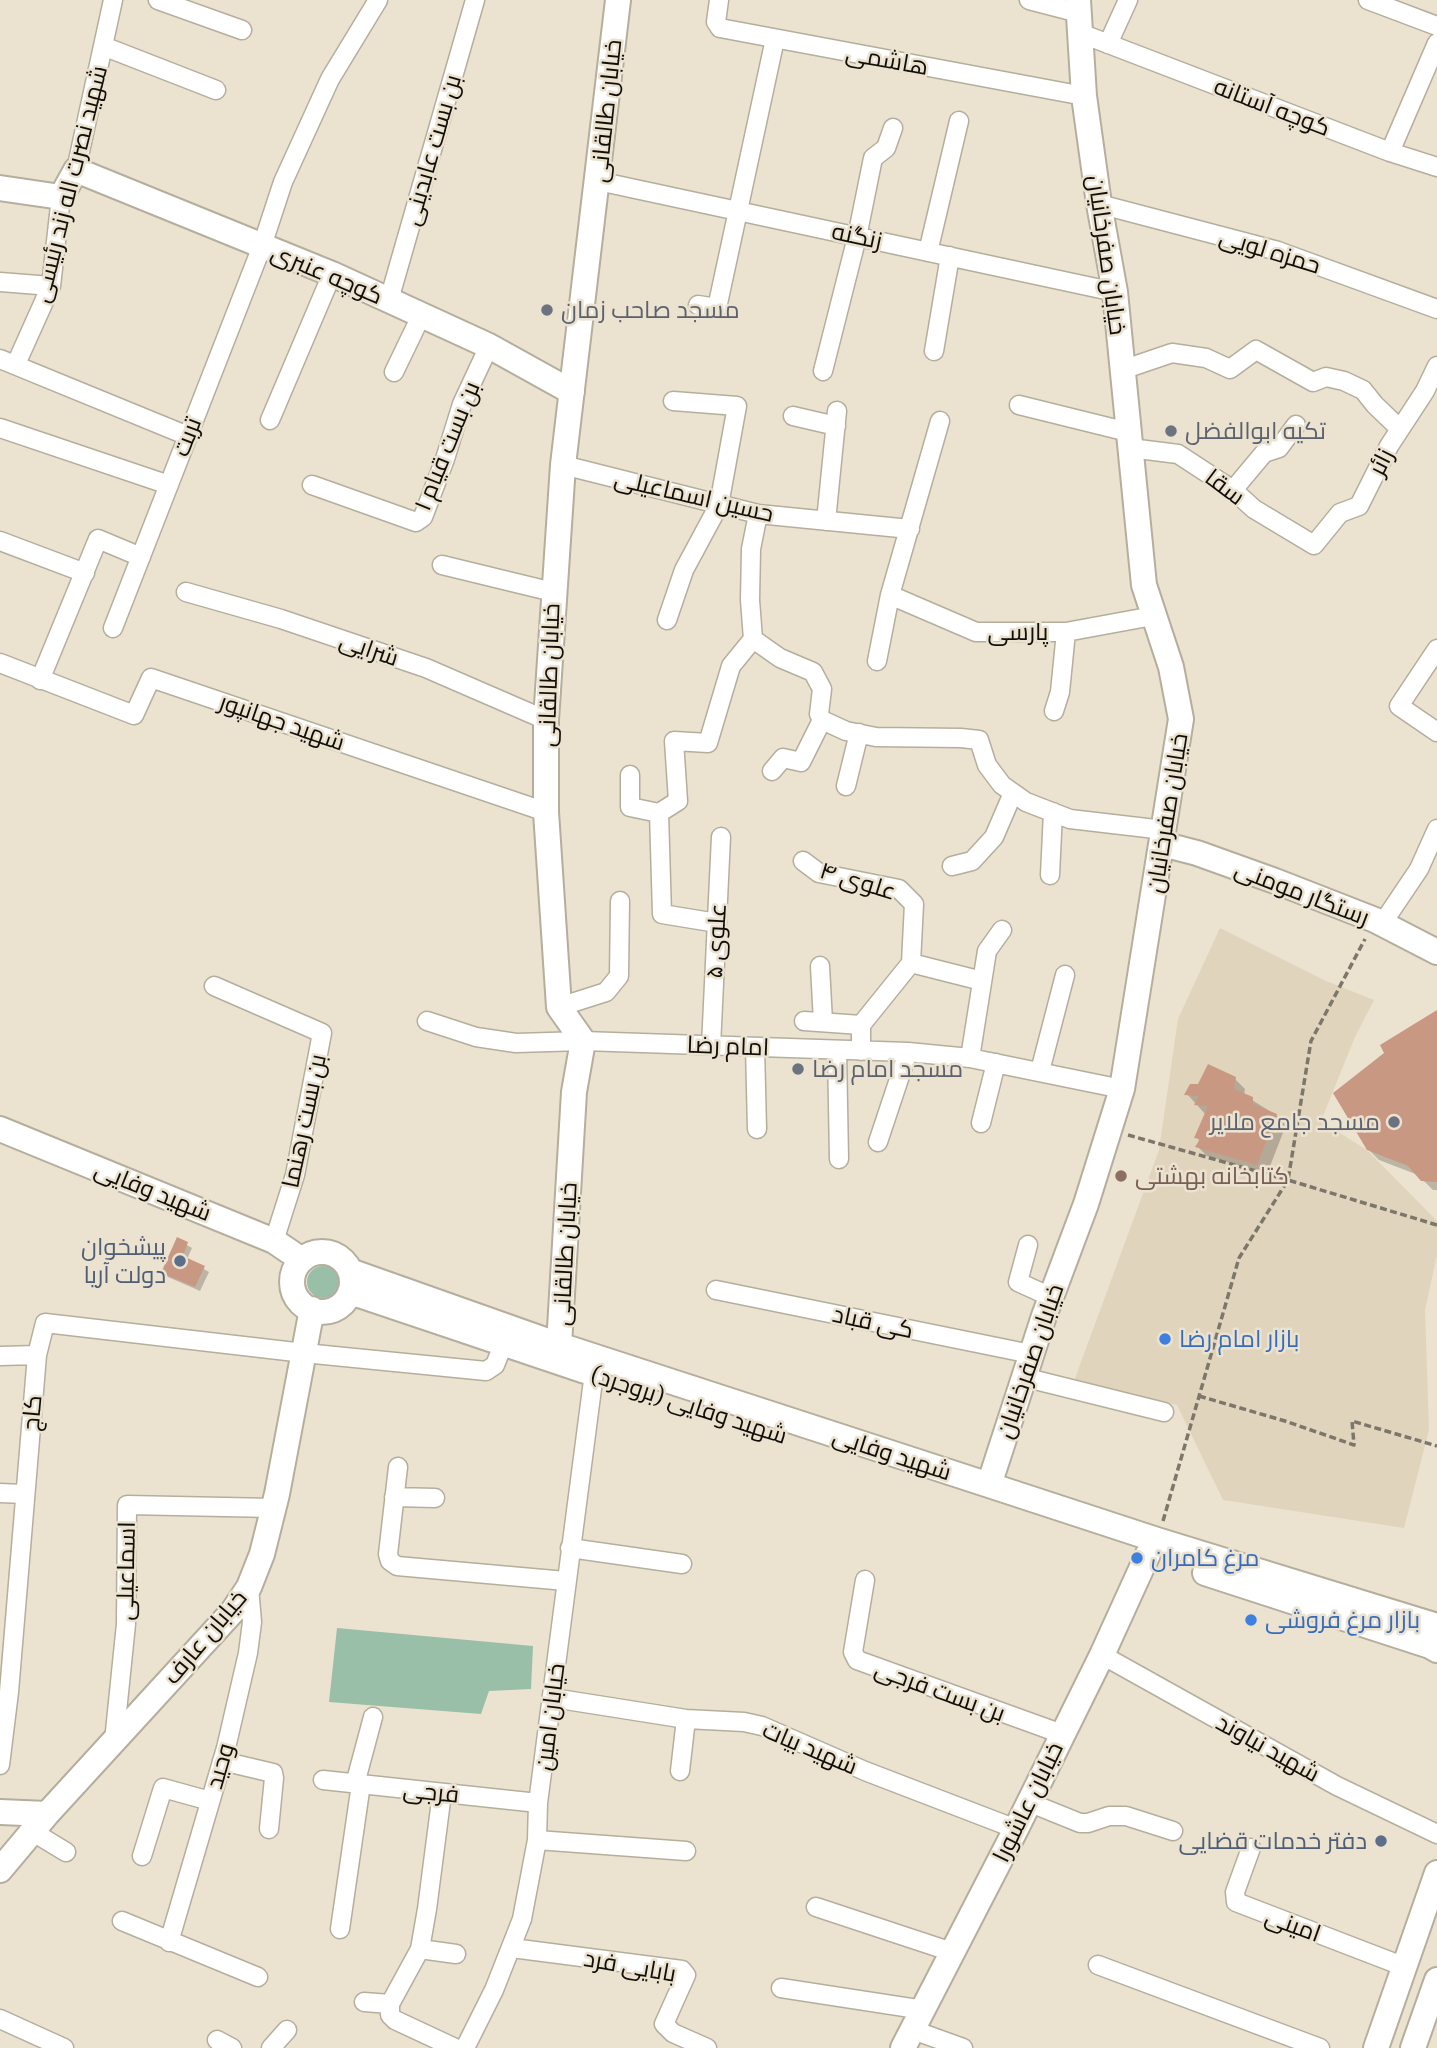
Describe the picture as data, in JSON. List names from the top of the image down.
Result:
{
  "streets": {
    "main road": [
      "خیابان طالقانی",
      "شهید نصرت اله زند رئیسی",
      "خیابان صفرخانیان",
      "کوچه عنبری",
      "رستگار مومنی",
      "شهید وفایی",
      "شهید وفایی (بروجرد)",
      "خیابان عارف",
      "خیابان عاشورا"
    ],
    "street": [
      "هاشمی",
      "کوچه آستانه",
      "بن بست عابدینی",
      "زنگنه",
      "حمزه لویی",
      "تربت",
      "بن بست قیام ۱",
      "زائر",
      "سقا",
      "حسین اسماعیلی",
      "پارسی",
      "شرایی",
      "شهید جهانپور",
      "علوی ۴",
      "علوی ۵",
      "امام رضا",
      "بن بست رهنما",
      "کی قباد",
      "کاج",
      "اسماعیلی",
      "بن بست فرجی",
      "خیابان امین",
      "شهید بیات",
      "شهید نیاوند",
      "وحید",
      "فرجی",
      "امینی",
      "بابایی فرد"
    ]
  },
  "crossings": [
    ["هاشمی", "خیابان صفرخانیان"],
    ["خیابان طالقانی", "زنگنه"],
    ["خیابان طالقانی", "کوچه عنبری"],
    ["خیابان طالقانی", "حسین اسماعیلی"],
    ["خیابان طالقانی", "شرایی"],
    ["خیابان طالقانی", "شهید جهانپور"],
    ["خیابان طالقانی", "امام رضا"],
    ["خیابان طالقانی", "شهید وفایی"],
    ["بن بست عابدینی", "کوچه عنبری"],
    ["شهید نصرت اله زند رئیسی", "کوچه عنبری"],
    ["زنگنه", "خیابان صفرخانیان"],
    ["حمزه لویی", "خیابان صفرخانیان"],
    ["خیابان صفرخانیان", "سقا"],
    ["خیابان صفرخانیان", "پارسی"],
    ["خیابان صفرخانیان", "رستگار مومنی"],
    ["خیابان صفرخانیان", "امام رضا"],
    ["خیابان صفرخانیان", "شهید وفایی"],
    ["خیابان صفرخانیان", "کی قباد"],
    ["کوچه عنبری", "تربت"],
    ["کوچه عنبری", "بن بست قیام ۱"],
    ["زائر", "سقا"],
    ["علوی ۵", "امام رضا"],
    ["بن بست رهنما", "شهید وفایی"],
    ["شهید وفایی", "شهید وفایی (بروجرد)"],
    ["شهید وفایی", "خیابان عارف"],
    ["شهید وفایی", "خیابان عاشورا"],
    ["شهید وفایی (بروجرد)", "خیابان عارف"],
    ["شهید وفایی (بروجرد)", "خیابان امین"],
    ["شهید وفایی (بروجرد)", "خیابان عاشورا"],
    ["کاج", "خیابان عارف"],
    ["اسماعیلی", "خیابان عارف"],
    ["خیابان عارف", "وحید"],
    ["بن بست فرجی", "خیابان عاشورا"],
    ["خیابان امین", "شهید بیات"],
    ["خیابان امین", "فرجی"],
    ["خیابان امین", "بابایی فرد"],
    ["شهید بیات", "خیابان عاشورا"],
    ["شهید نیاوند", "خیابان عاشورا"]
  ],
  "places": [
    "مسجد صاحب زمان",
    "تکیه ابوالفضل",
    "مسجد امام رضا",
    "مسجد جامع ملایر",
    "کتابخانه بهشتی",
    "پیشخوان دولت آریا",
    "بازار امام رضا",
    "مرغ کامران",
    "بازار مرغ فروشی",
    "دفتر خدمات قضایی"
  ]
}
